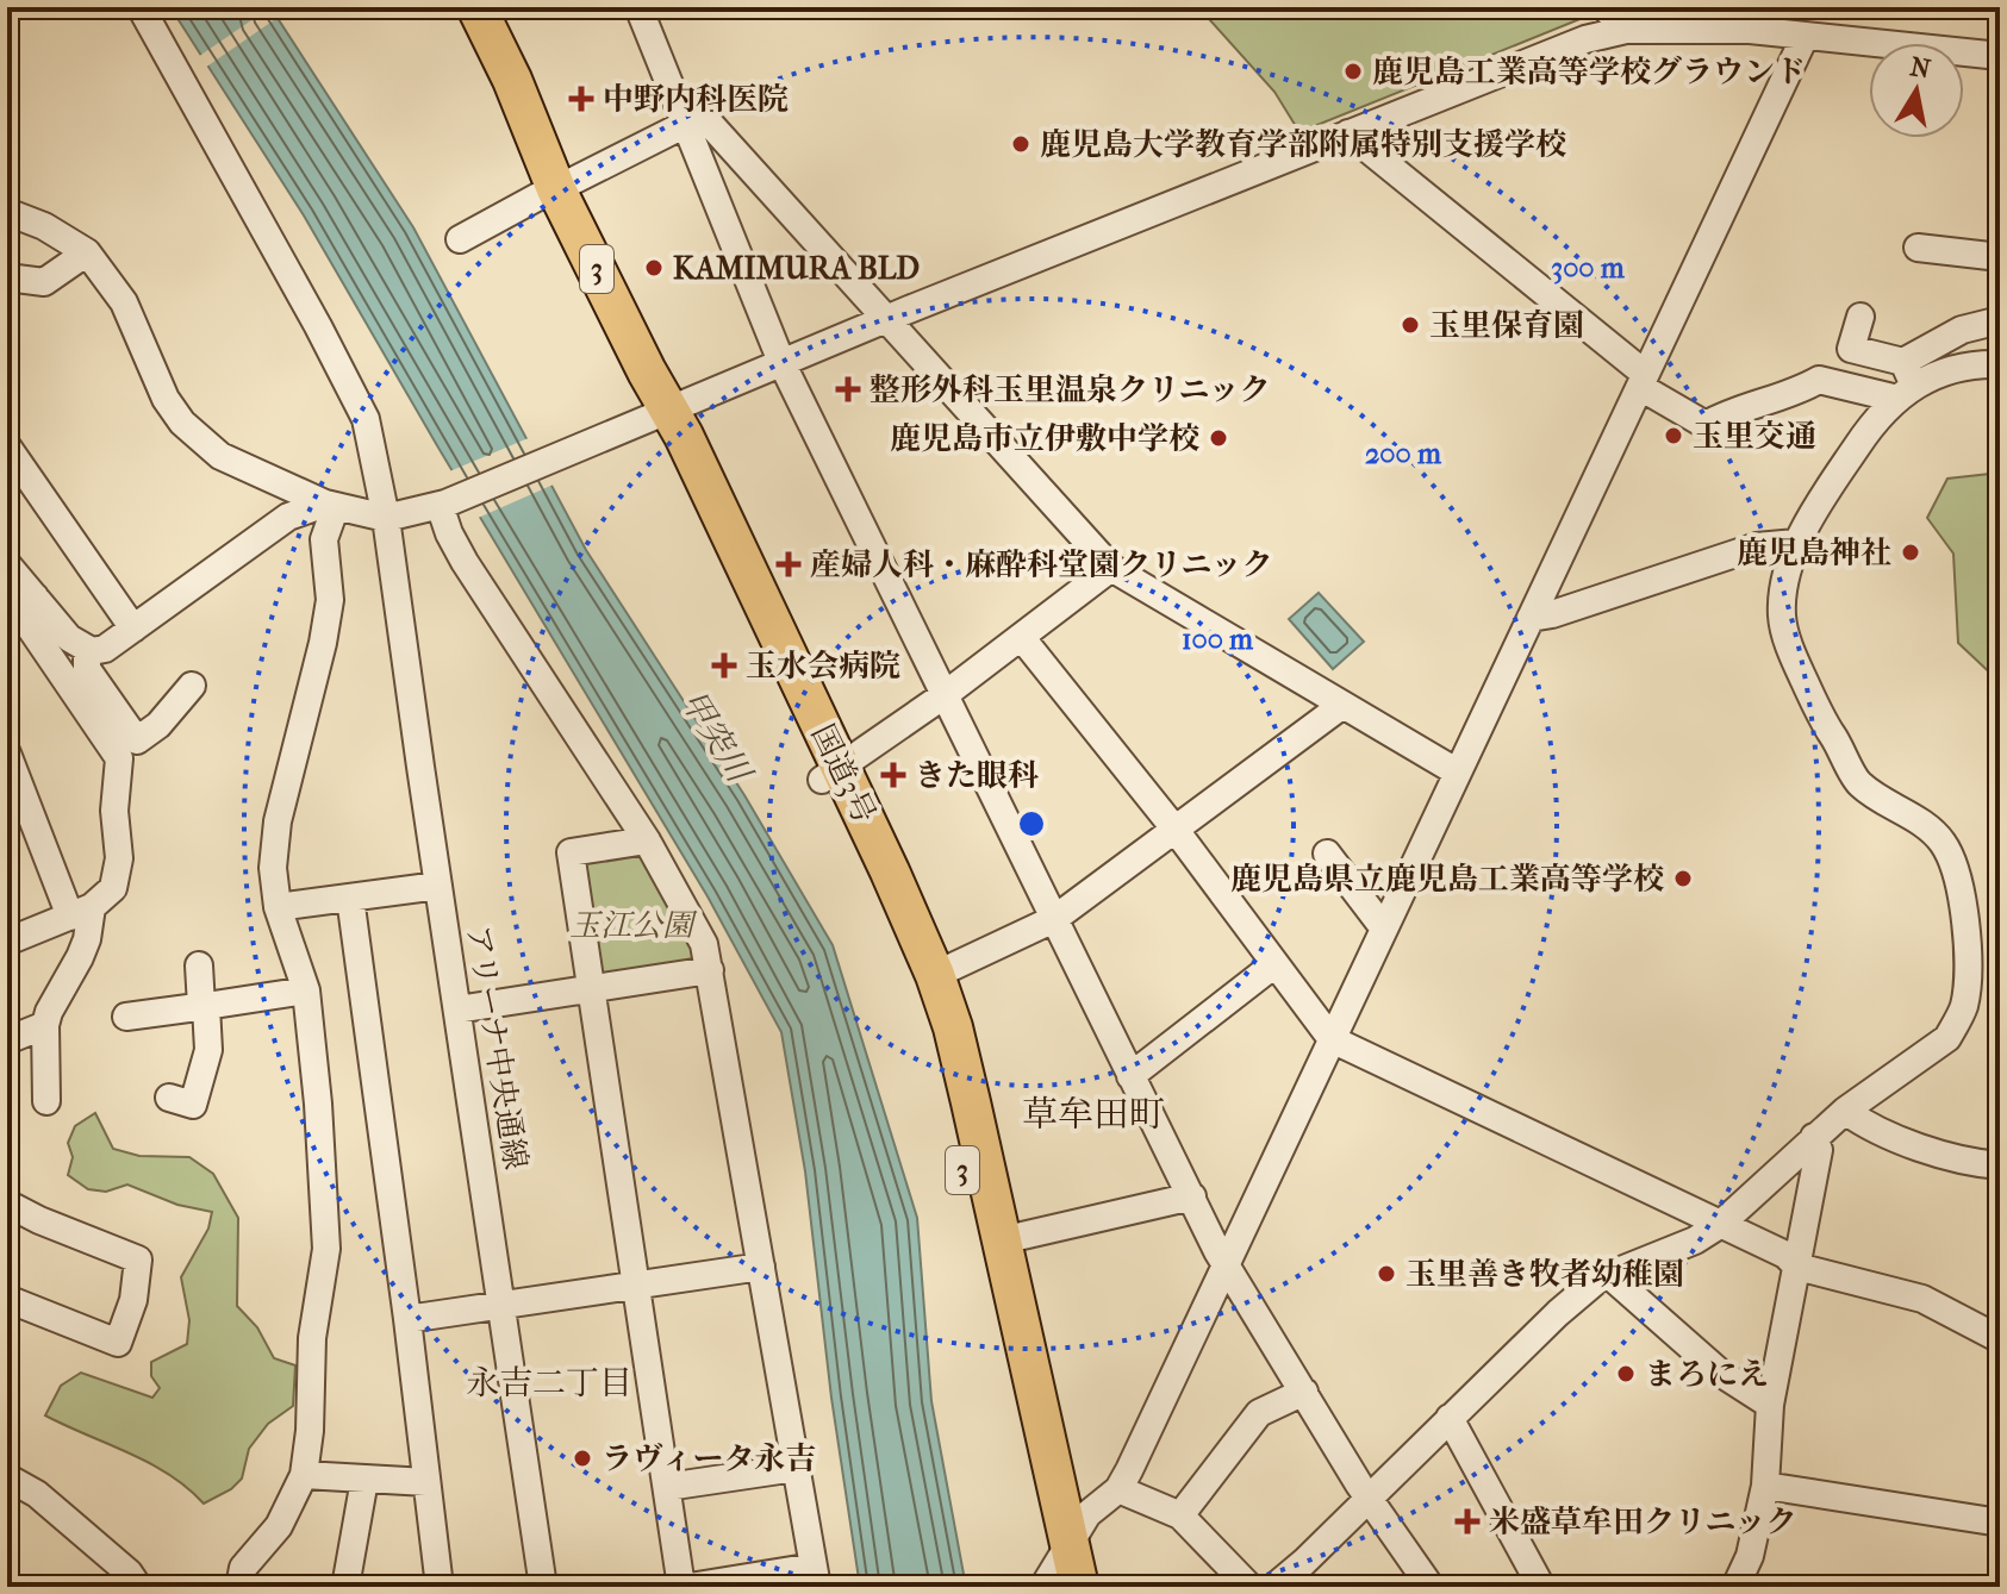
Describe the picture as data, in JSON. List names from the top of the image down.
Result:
{
  "streets": {
    "highway": ["3", "国道3号"],
    "street": ["アリーナ中央通線"]
  },
  "districts": ["草牟田町", "永吉二丁目"],
  "water": ["甲突川"],
  "parks": ["玉江公園"],
  "places": {
    "other": [
      "鹿児島工業高等学校グラウンド",
      "鹿児島大学教育学部附属特別支援学校",
      "KAMIMURA BLD",
      "玉里保育園",
      "玉里交通",
      "鹿児島市立伊敷中学校",
      "鹿児島神社",
      "鹿児島県立鹿児島工業高等学校",
      "玉里善き牧者幼稚園",
      "まろにえ",
      "ラヴィータ永吉"
    ],
    "health": [
      "中野内科医院",
      "整形外科玉里温泉クリニック",
      "産婦人科・麻酔科堂園クリニック",
      "玉水会病院",
      "きた眼科",
      "米盛草牟田クリニック"
    ]
  },
  "north": "top",
  "rings": ["300 m", "200 m", "100 m"]
}
